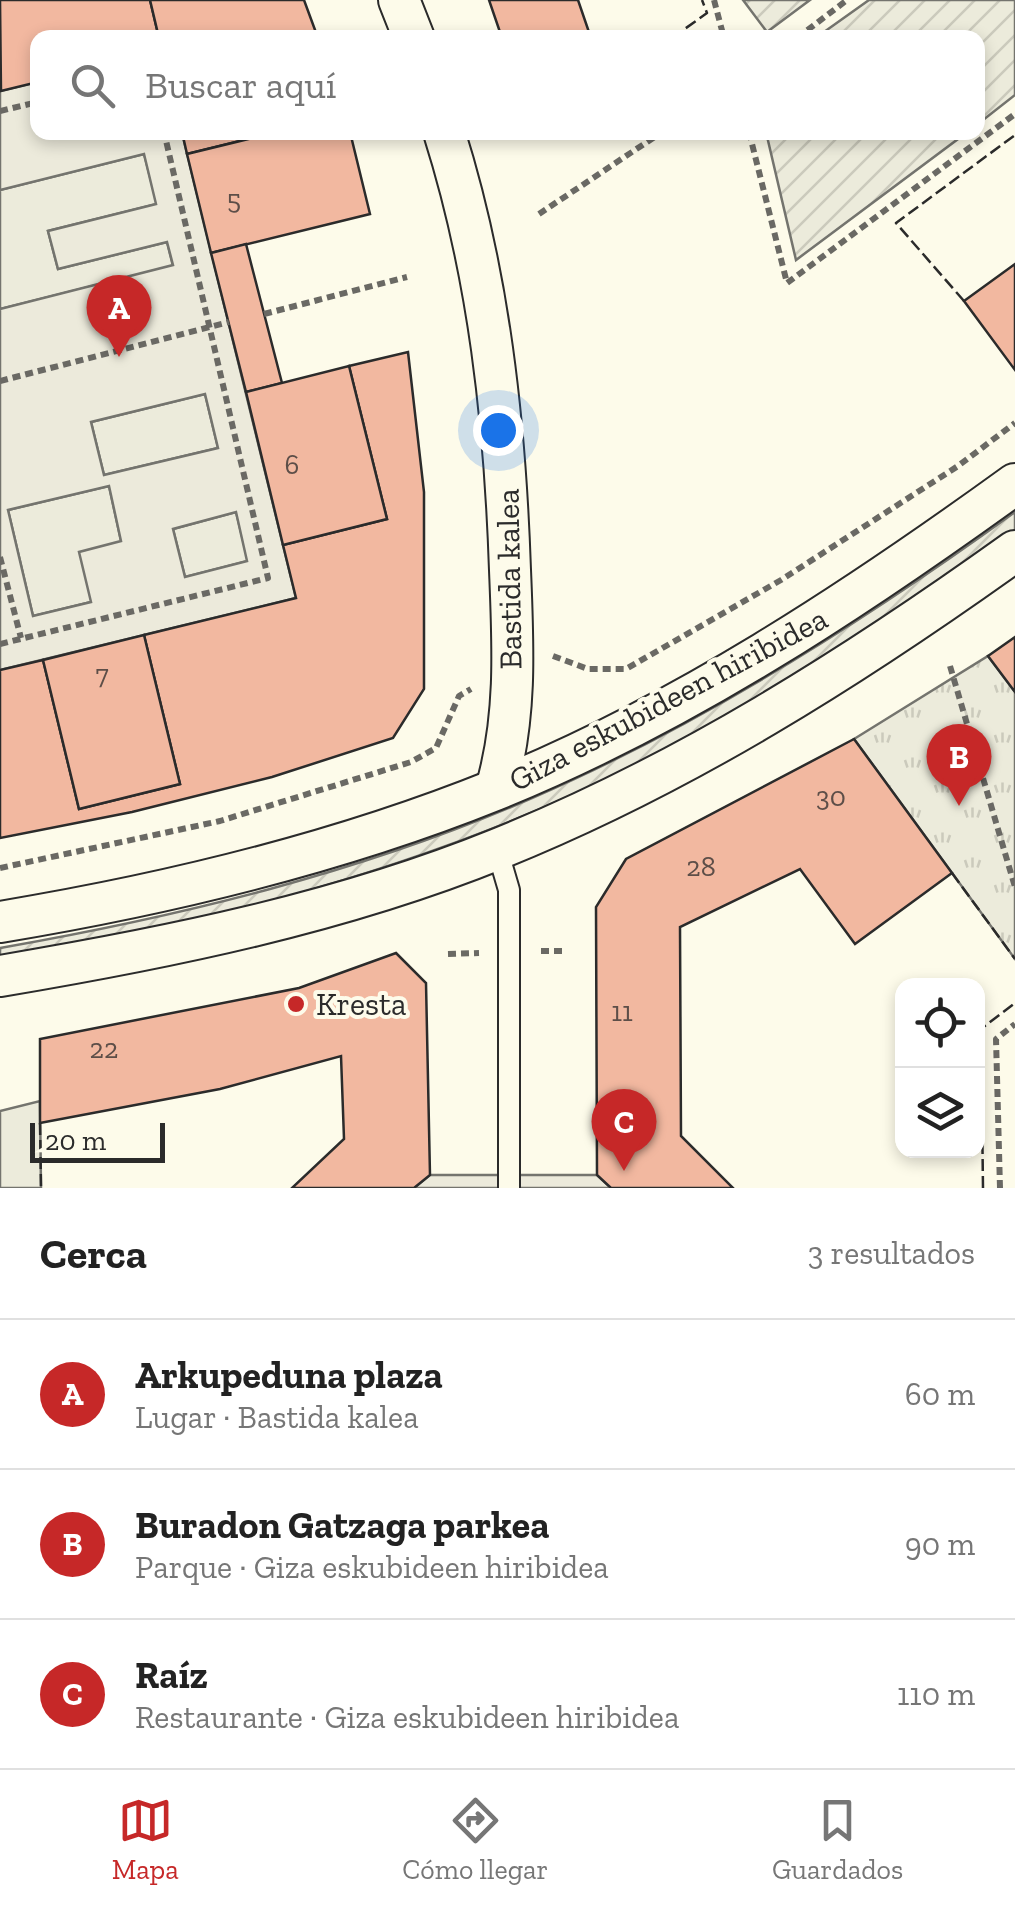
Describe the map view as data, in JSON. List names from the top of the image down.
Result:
{
  "streets": {
    "street": ["Bastida kalea", "Giza eskubideen hiribidea"]
  },
  "crossings": [
    ["Bastida kalea", "Giza eskubideen hiribidea"]
  ],
  "places": ["Kresta"],
  "house_numbers": [
    "5",
    "6",
    "7",
    "30",
    "28",
    "11",
    "22"
  ],
  "scale_bar": "20 m",
  "page": {
    "search": "Buscar aquí",
    "pins": ["A", "B", "C"],
    "scale": "20 m",
    "heading": ["Cerca", "3 resultados"],
    "list": [
      {
        "mark": "A",
        "name": "Arkupeduna plaza",
        "note": "Lugar · Bastida kalea",
        "value": "60 m"
      },
      {
        "mark": "B",
        "name": "Buradon Gatzaga parkea",
        "note": "Parque · Giza eskubideen hiribidea",
        "value": "90 m"
      },
      {
        "mark": "C",
        "name": "Raíz",
        "note": "Restaurante · Giza eskubideen hiribidea",
        "value": "110 m"
      }
    ],
    "nav": ["Mapa", "Cómo llegar", "Guardados"]
  }
}
